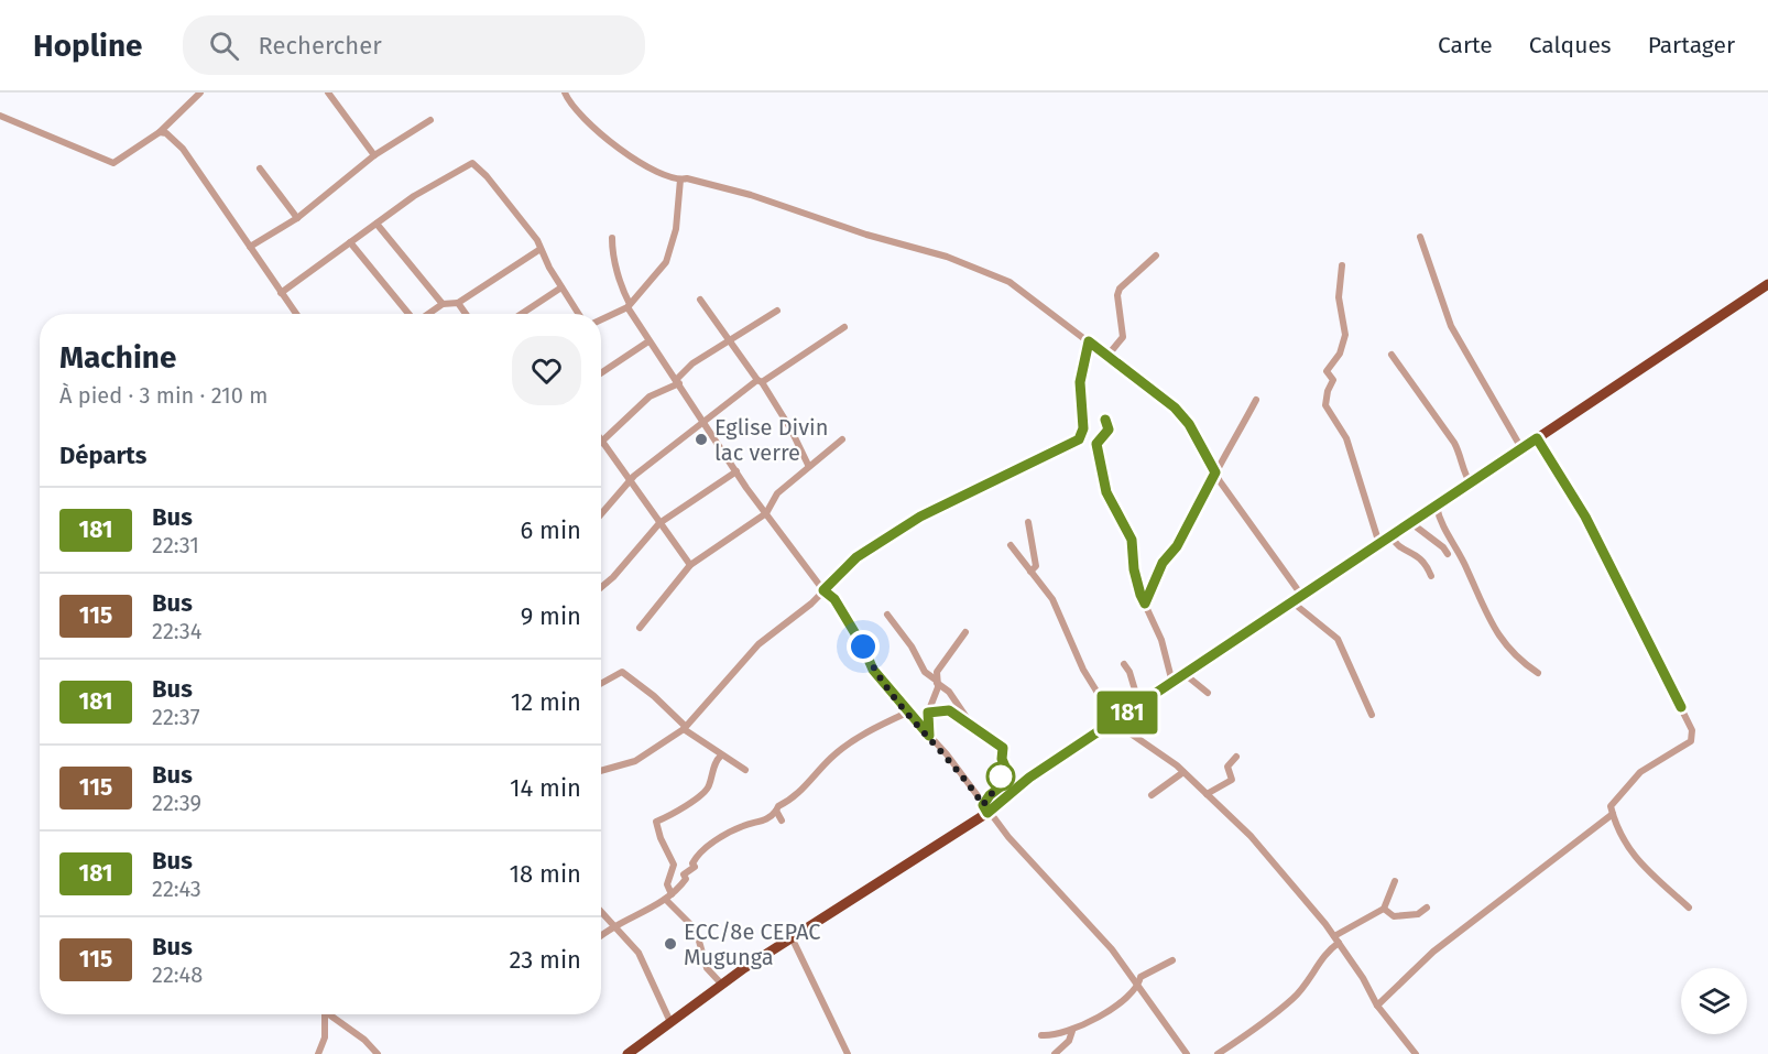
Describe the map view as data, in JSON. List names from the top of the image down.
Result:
{
  "places": ["Eglise Divin lac verre", "ECC/8e CEPAC Mugunga"],
  "lines": ["bus line 181"],
  "page": {
    "header": "Hopline",
    "search": "Rechercher",
    "nav": ["Carte", "Calques", "Partager"],
    "on_map": "181",
    "heading": [
      ["Machine", "À pied · 3 min · 210 m"],
      "Départs"
    ],
    "list": [
      {
        "mark": "181",
        "name": "Bus",
        "note": "22:31",
        "value": "6 min"
      },
      {
        "mark": "115",
        "name": "Bus",
        "note": "22:34",
        "value": "9 min"
      },
      {
        "mark": "181",
        "name": "Bus",
        "note": "22:37",
        "value": "12 min"
      },
      {
        "mark": "115",
        "name": "Bus",
        "note": "22:39",
        "value": "14 min"
      },
      {
        "mark": "181",
        "name": "Bus",
        "note": "22:43",
        "value": "18 min"
      },
      {
        "mark": "115",
        "name": "Bus",
        "note": "22:48",
        "value": "23 min"
      }
    ]
  }
}
